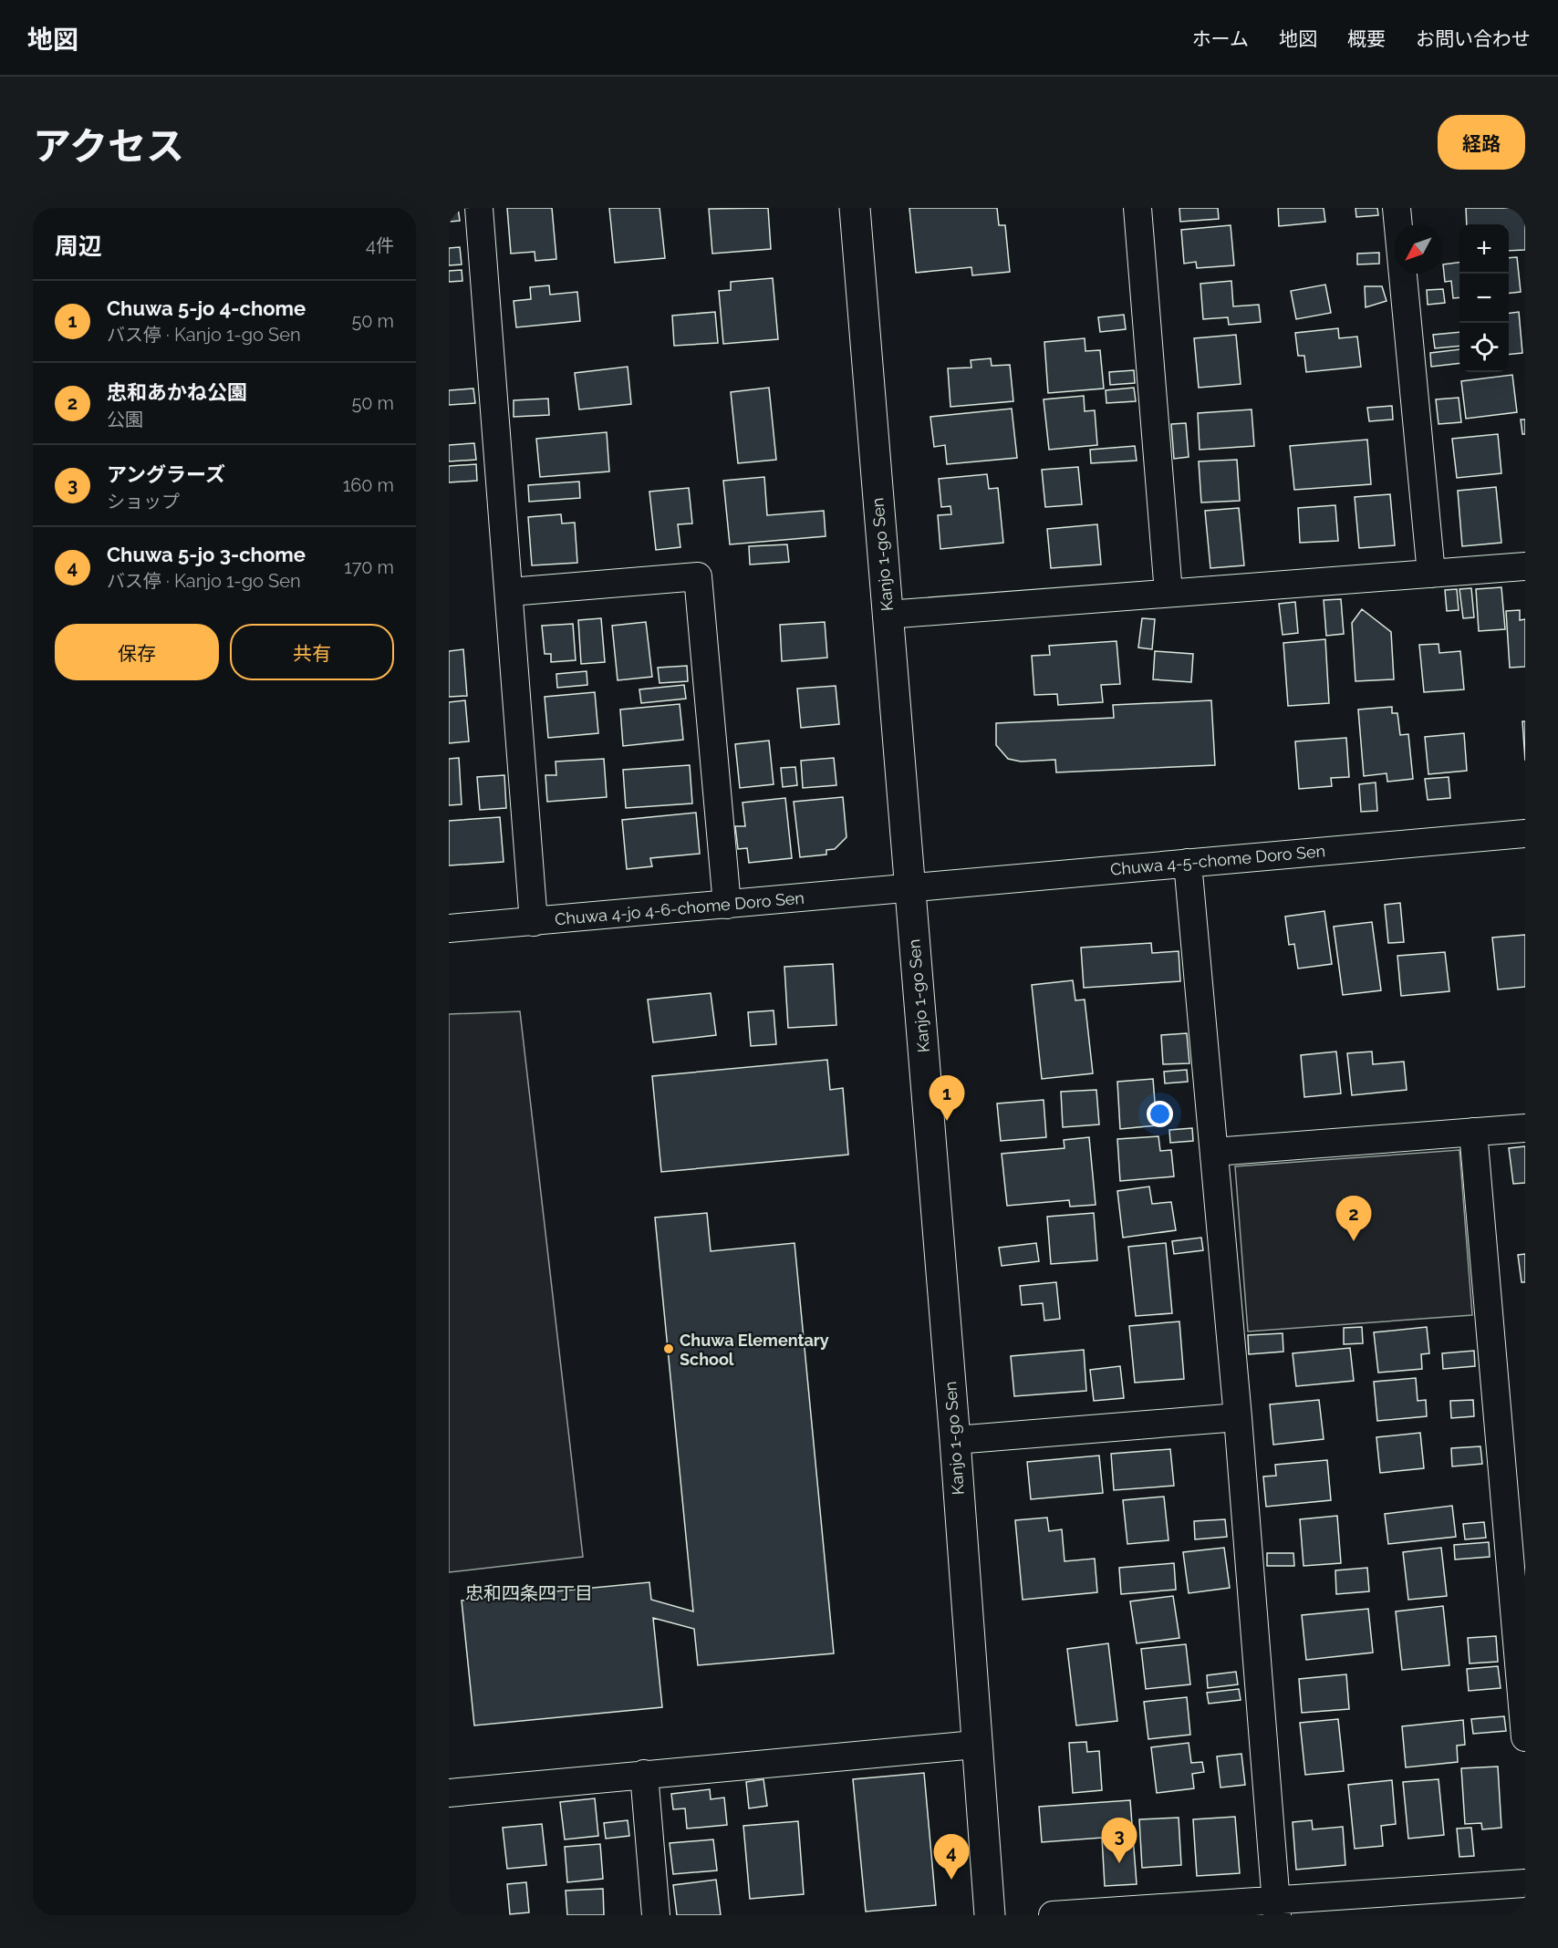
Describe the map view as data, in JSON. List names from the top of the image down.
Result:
{
  "streets": {
    "main road": ["Kanjo 1-go Sen"],
    "street": ["Chuwa 4-5-chome Doro Sen", "Chuwa 4-jo 4-6-chome Doro Sen"]
  },
  "crossings": [
    ["Kanjo 1-go Sen", "Chuwa 4-5-chome Doro Sen"],
    ["Kanjo 1-go Sen", "Chuwa 4-jo 4-6-chome Doro Sen"],
    ["Chuwa 4-5-chome Doro Sen", "Chuwa 4-jo 4-6-chome Doro Sen"]
  ],
  "districts": ["忠和四条四丁目"],
  "places": ["Chuwa Elementary School"],
  "north": "bottom left",
  "page": {
    "header": "地図",
    "nav": [
      "ホーム",
      "地図",
      "概要",
      "お問い合わせ"
    ],
    "title": "アクセス",
    "buttons": [
      "経路",
      ["保存", "共有"]
    ],
    "heading": ["周辺", "4件"],
    "map_buttons": ["+", "−"],
    "list": [
      {
        "mark": "1",
        "name": "Chuwa 5-jo 4-chome",
        "note": "バス停 · Kanjo 1-go Sen",
        "value": "50 m"
      },
      {
        "mark": "2",
        "name": "忠和あかね公園",
        "note": "公園",
        "value": "50 m"
      },
      {
        "mark": "3",
        "name": "アングラーズ",
        "note": "ショップ",
        "value": "160 m"
      },
      {
        "mark": "4",
        "name": "Chuwa 5-jo 3-chome",
        "note": "バス停 · Kanjo 1-go Sen",
        "value": "170 m"
      }
    ],
    "pins": [
      "1",
      "2",
      "3",
      "4"
    ]
  }
}
